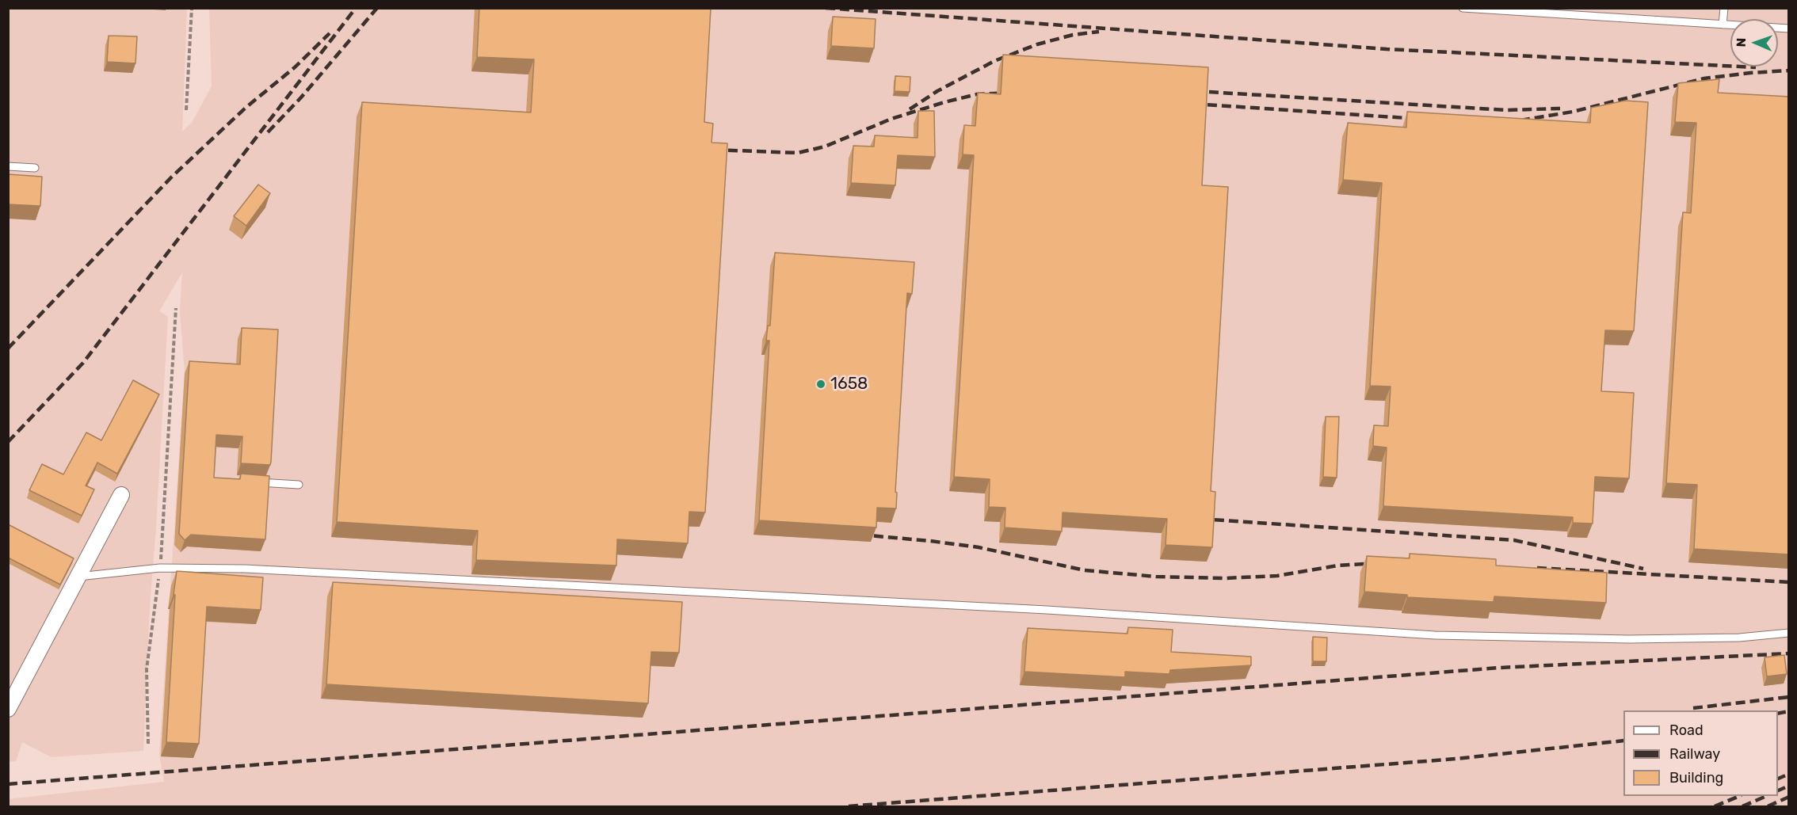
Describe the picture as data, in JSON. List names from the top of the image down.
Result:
{
  "places": ["1658"],
  "legend": ["Road", "Railway", "Building"],
  "north": "left"
}
